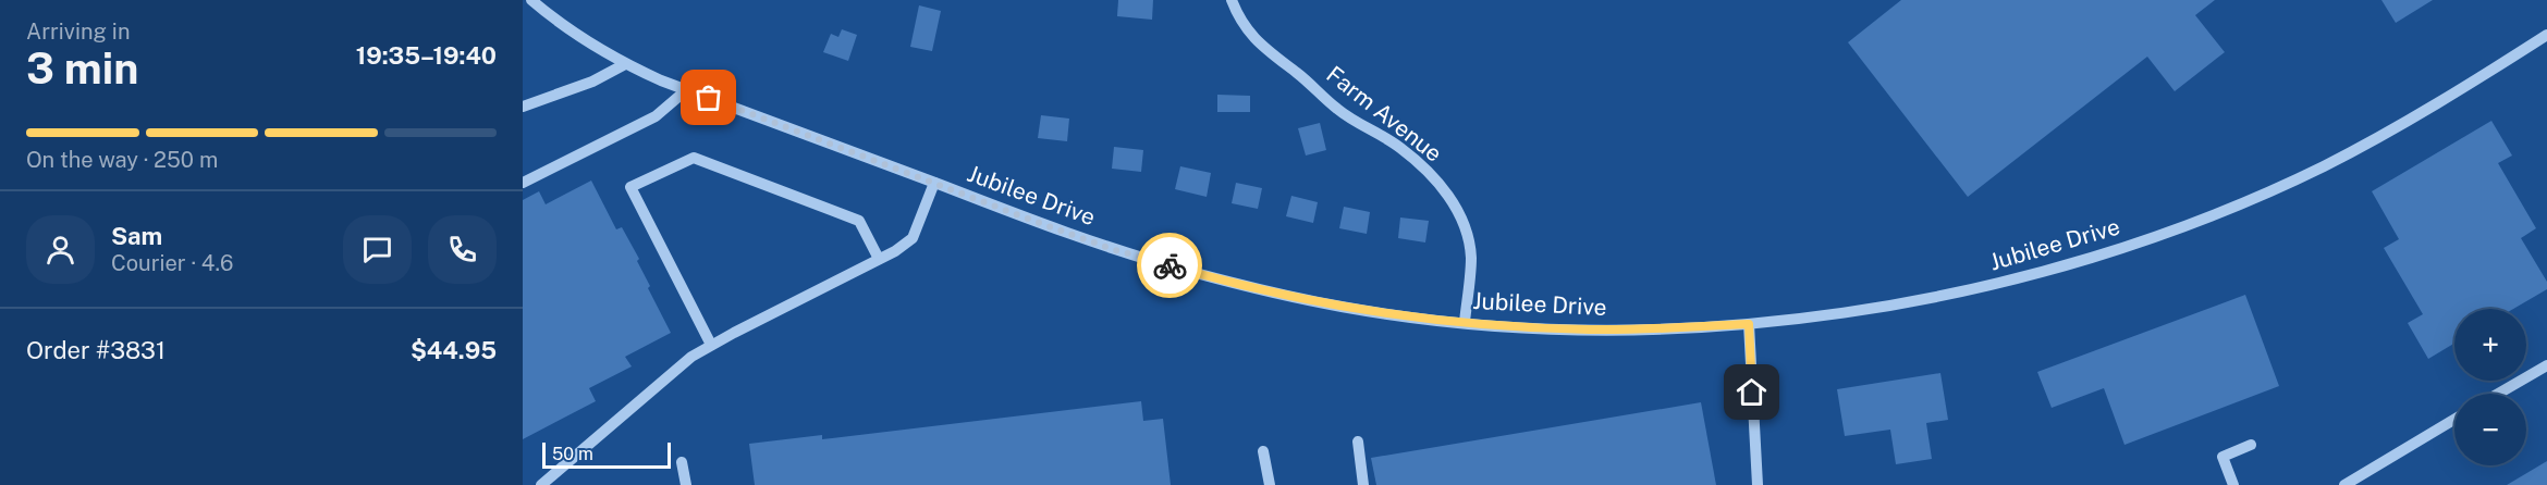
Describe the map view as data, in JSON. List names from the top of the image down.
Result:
{
  "streets": {
    "street": ["Farm Avenue", "Jubilee Drive"]
  },
  "crossings": [
    ["Farm Avenue", "Jubilee Drive"]
  ],
  "scale_bar": "50 m",
  "page": {
    "heading": ["3 min", "Arriving in", "19:35–19:40"],
    "panel": [
      "Sam",
      "Courier · 4.6",
      "Order #3831",
      "$44.95"
    ],
    "bar": "On the way · 250 m",
    "map_buttons": ["+", "−"],
    "scale": "50 m"
  }
}
